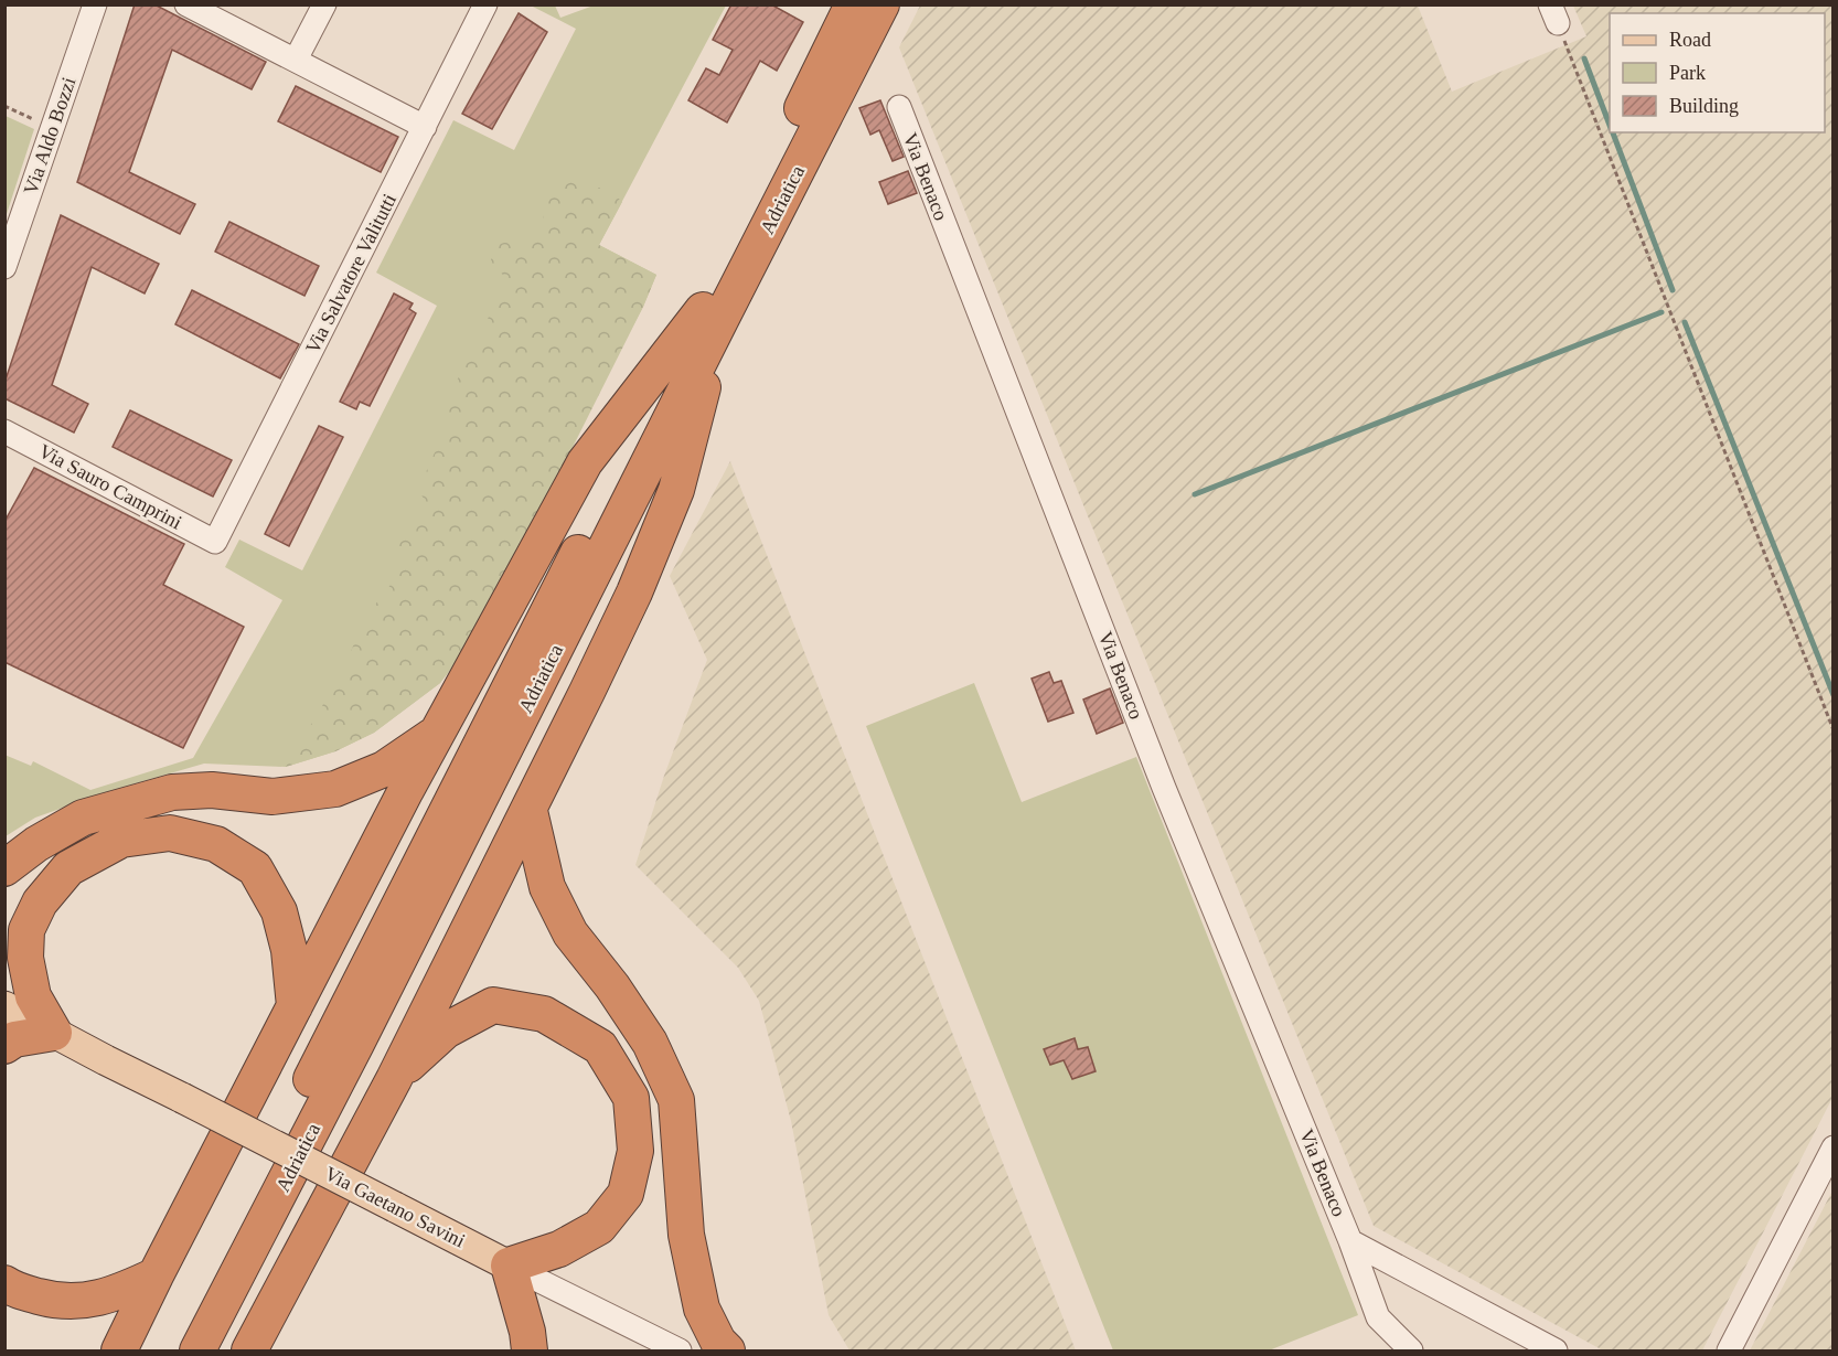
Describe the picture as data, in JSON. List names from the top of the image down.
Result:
{
  "streets": {
    "highway": ["Adriatica"],
    "main road": ["Via Gaetano Savini"],
    "street": [
      "Via Aldo Bozzi",
      "Via Benaco",
      "Via Salvatore Valitutti",
      "Via Sauro Camprini"
    ]
  },
  "crossings": [
    ["Via Salvatore Valitutti", "Via Sauro Camprini"]
  ],
  "legend": ["Road", "Park", "Building"]
}
